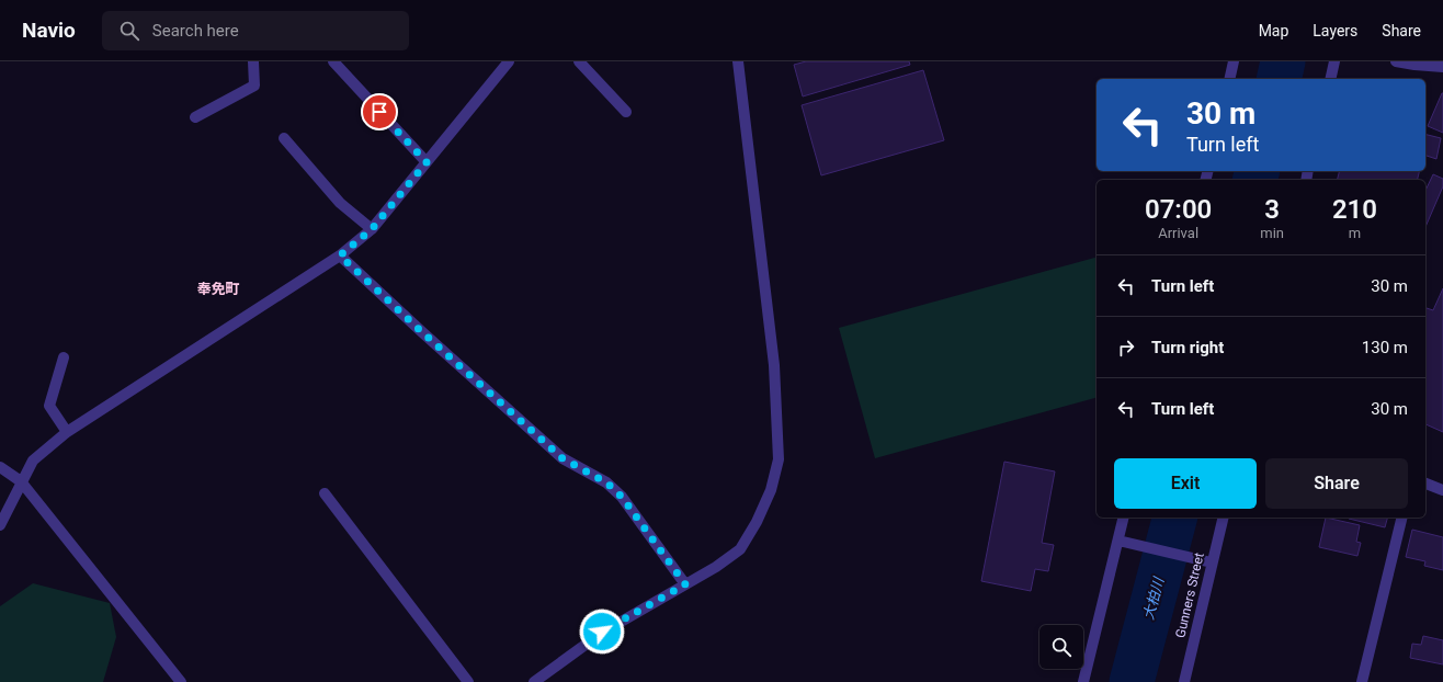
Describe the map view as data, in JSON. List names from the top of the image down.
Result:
{
  "streets": {
    "street": ["Gunners Street"]
  },
  "districts": ["奉免町"],
  "water": ["大柏川"],
  "page": {
    "header": "Navio",
    "search": "Search here",
    "nav": ["Map", "Layers", "Share"],
    "turn": ["30 m", "Turn left"],
    "eta": [
      "07:00",
      "Arrival",
      "3",
      "min",
      "210",
      "m"
    ],
    "list": [
      {
        "name": "Turn left",
        "value": "30 m"
      },
      {
        "name": "Turn right",
        "value": "130 m"
      },
      {
        "name": "Turn left",
        "value": "30 m"
      }
    ],
    "buttons": ["Exit", "Share"]
  }
}
